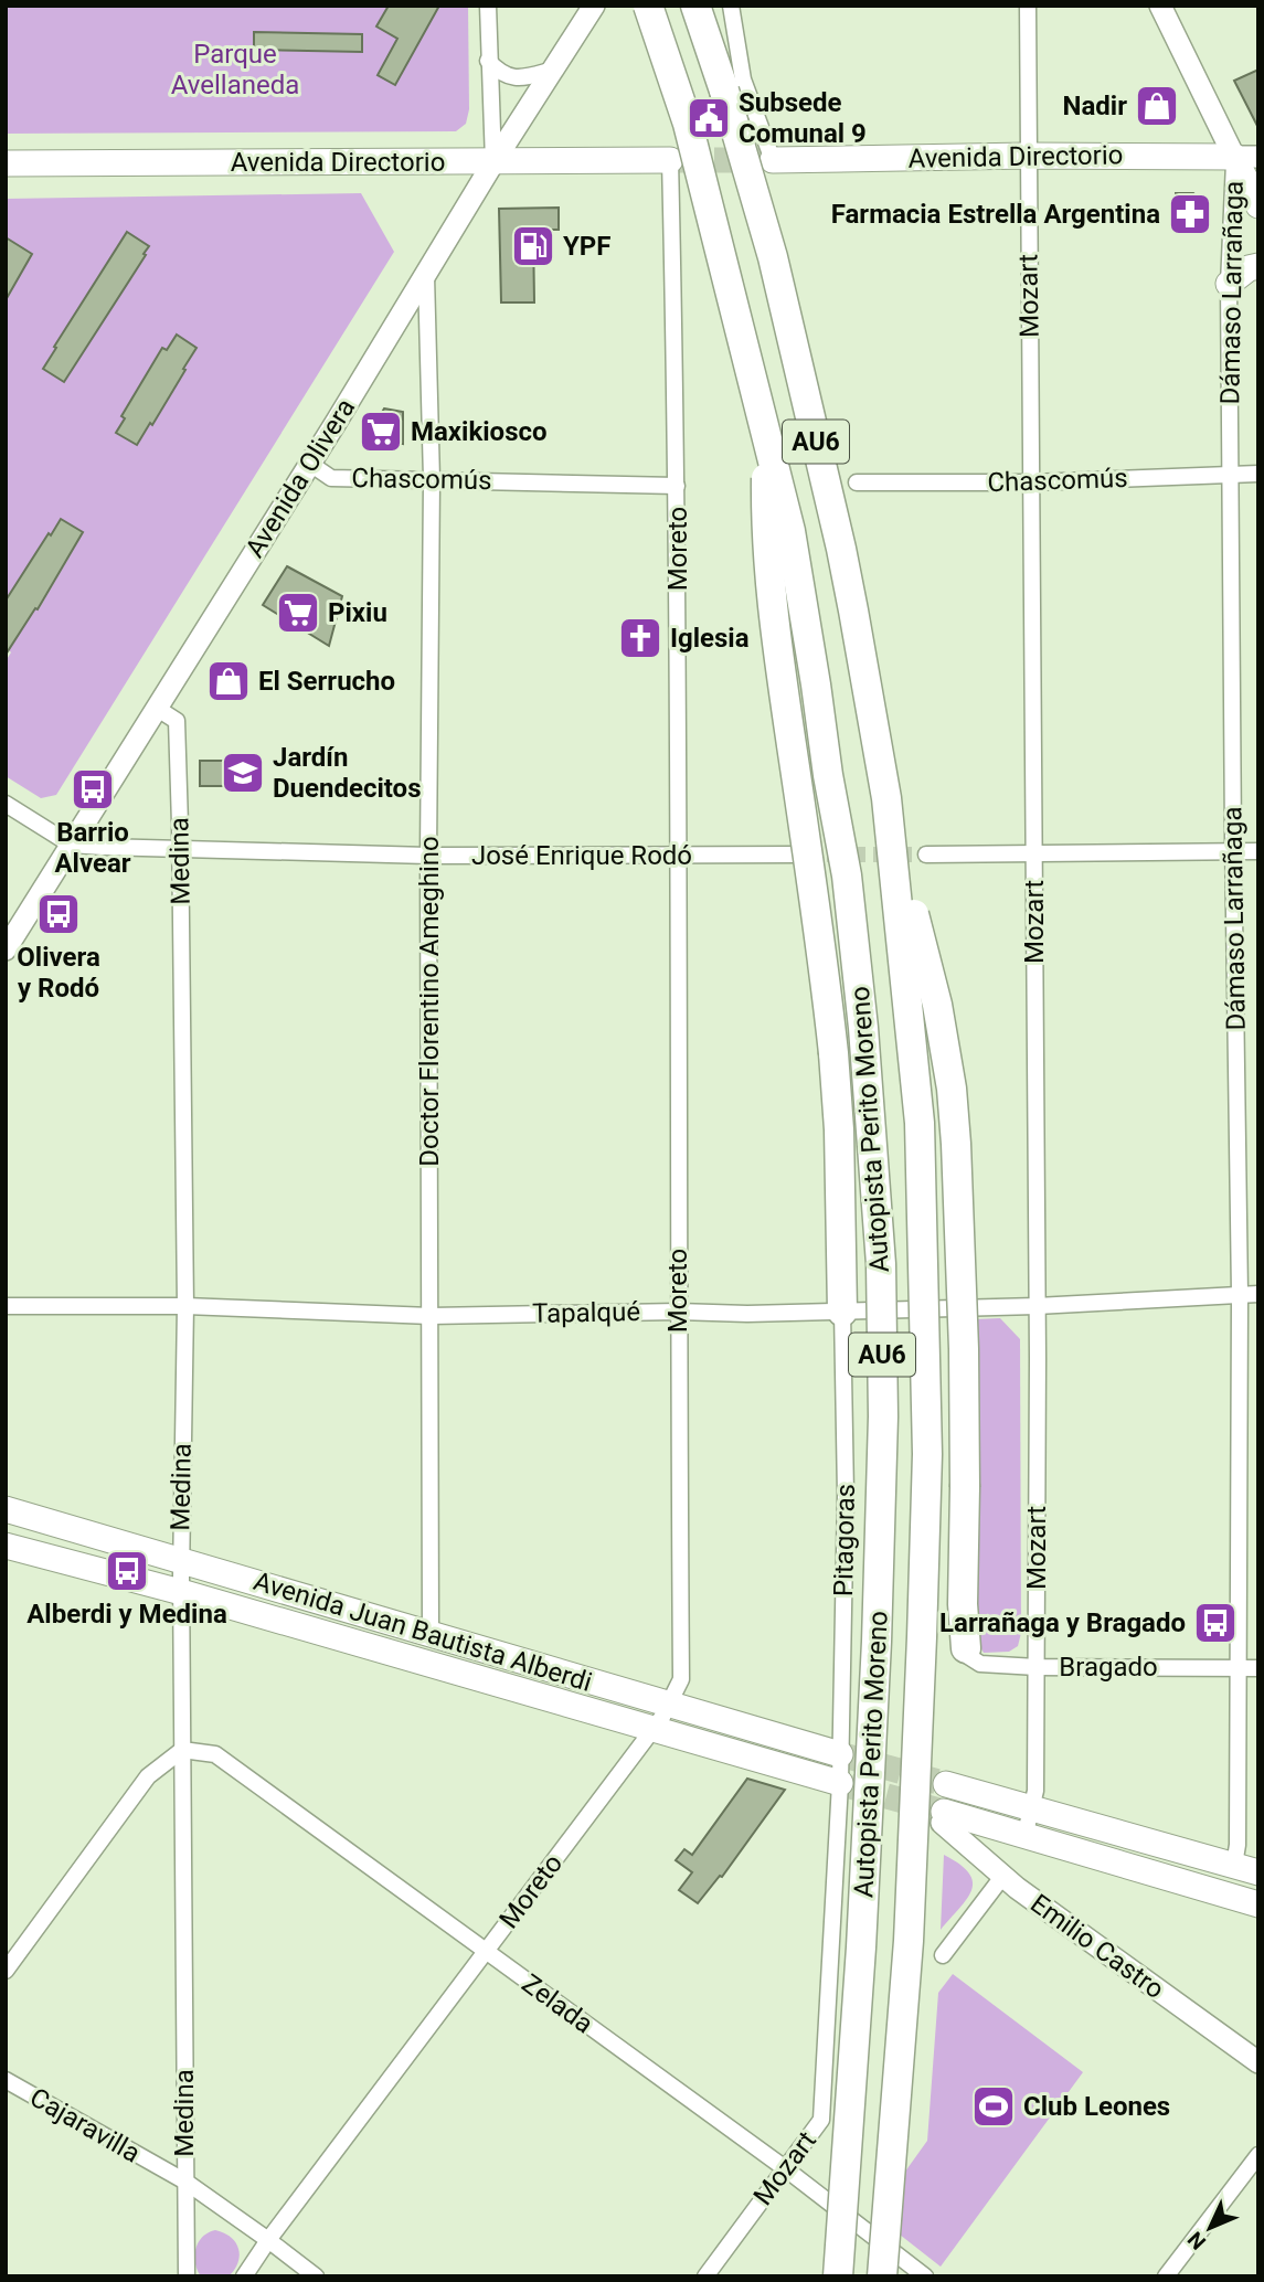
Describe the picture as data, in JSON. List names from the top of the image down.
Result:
{
  "streets": {
    "highway": ["AU6", "Autopista Perito Moreno"],
    "main road": [
      "Avenida Directorio",
      "Avenida Olivera",
      "Avenida Juan Bautista Alberdi",
      "Emilio Castro"
    ],
    "street": [
      "Dámaso Larrañaga",
      "Mozart",
      "Chascomús",
      "Moreto",
      "José Enrique Rodó",
      "Medina",
      "Doctor Florentino Ameghino",
      "Tapalqué",
      "Pitagoras",
      "Bragado",
      "Zelada",
      "Cajaravilla"
    ]
  },
  "crossings": [
    ["Avenida Directorio", "Dámaso Larrañaga"],
    ["Avenida Directorio", "Mozart"],
    ["Avenida Directorio", "Avenida Olivera"],
    ["Avenida Directorio", "Moreto"],
    ["Dámaso Larrañaga", "Chascomús"],
    ["Dámaso Larrañaga", "Tapalqué"],
    ["Dámaso Larrañaga", "Bragado"],
    ["Mozart", "Chascomús"],
    ["Mozart", "Tapalqué"],
    ["Mozart", "Pitagoras"],
    ["Mozart", "Avenida Juan Bautista Alberdi"],
    ["Mozart", "Bragado"],
    ["Mozart", "Zelada"],
    ["Avenida Olivera", "Chascomús"],
    ["Avenida Olivera", "José Enrique Rodó"],
    ["Avenida Olivera", "Medina"],
    ["Avenida Olivera", "Doctor Florentino Ameghino"],
    ["Chascomús", "Moreto"],
    ["Chascomús", "Doctor Florentino Ameghino"],
    ["Moreto", "José Enrique Rodó"],
    ["Moreto", "Tapalqué"],
    ["Moreto", "Avenida Juan Bautista Alberdi"],
    ["Moreto", "Zelada"],
    ["Moreto", "Cajaravilla"],
    ["José Enrique Rodó", "Medina"],
    ["José Enrique Rodó", "Doctor Florentino Ameghino"],
    ["Medina", "Tapalqué"],
    ["Medina", "Avenida Juan Bautista Alberdi"],
    ["Medina", "Zelada"],
    ["Medina", "Cajaravilla"],
    ["Doctor Florentino Ameghino", "Tapalqué"],
    ["Doctor Florentino Ameghino", "Avenida Juan Bautista Alberdi"],
    ["Tapalqué", "Pitagoras"],
    ["Pitagoras", "Avenida Juan Bautista Alberdi"]
  ],
  "parks": ["Parque Avellaneda"],
  "places": {
    "shop": ["Nadir", "El Serrucho"],
    "public building": ["Subsede Comunal 9"],
    "pharmacy": ["Farmacia Estrella Argentina"],
    "fuel station": ["YPF"],
    "supermarket": ["Maxikiosco", "Pixiu"],
    "church": ["Iglesia"],
    "school or university": ["Jardín Duendecitos"],
    "bus stop": [
      "Barrio Alvear",
      "Olivera y Rodó",
      "Alberdi y Medina",
      "Larrañaga y Bragado"
    ],
    "sports": ["Club Leones"]
  },
  "north": "bottom left"
}
